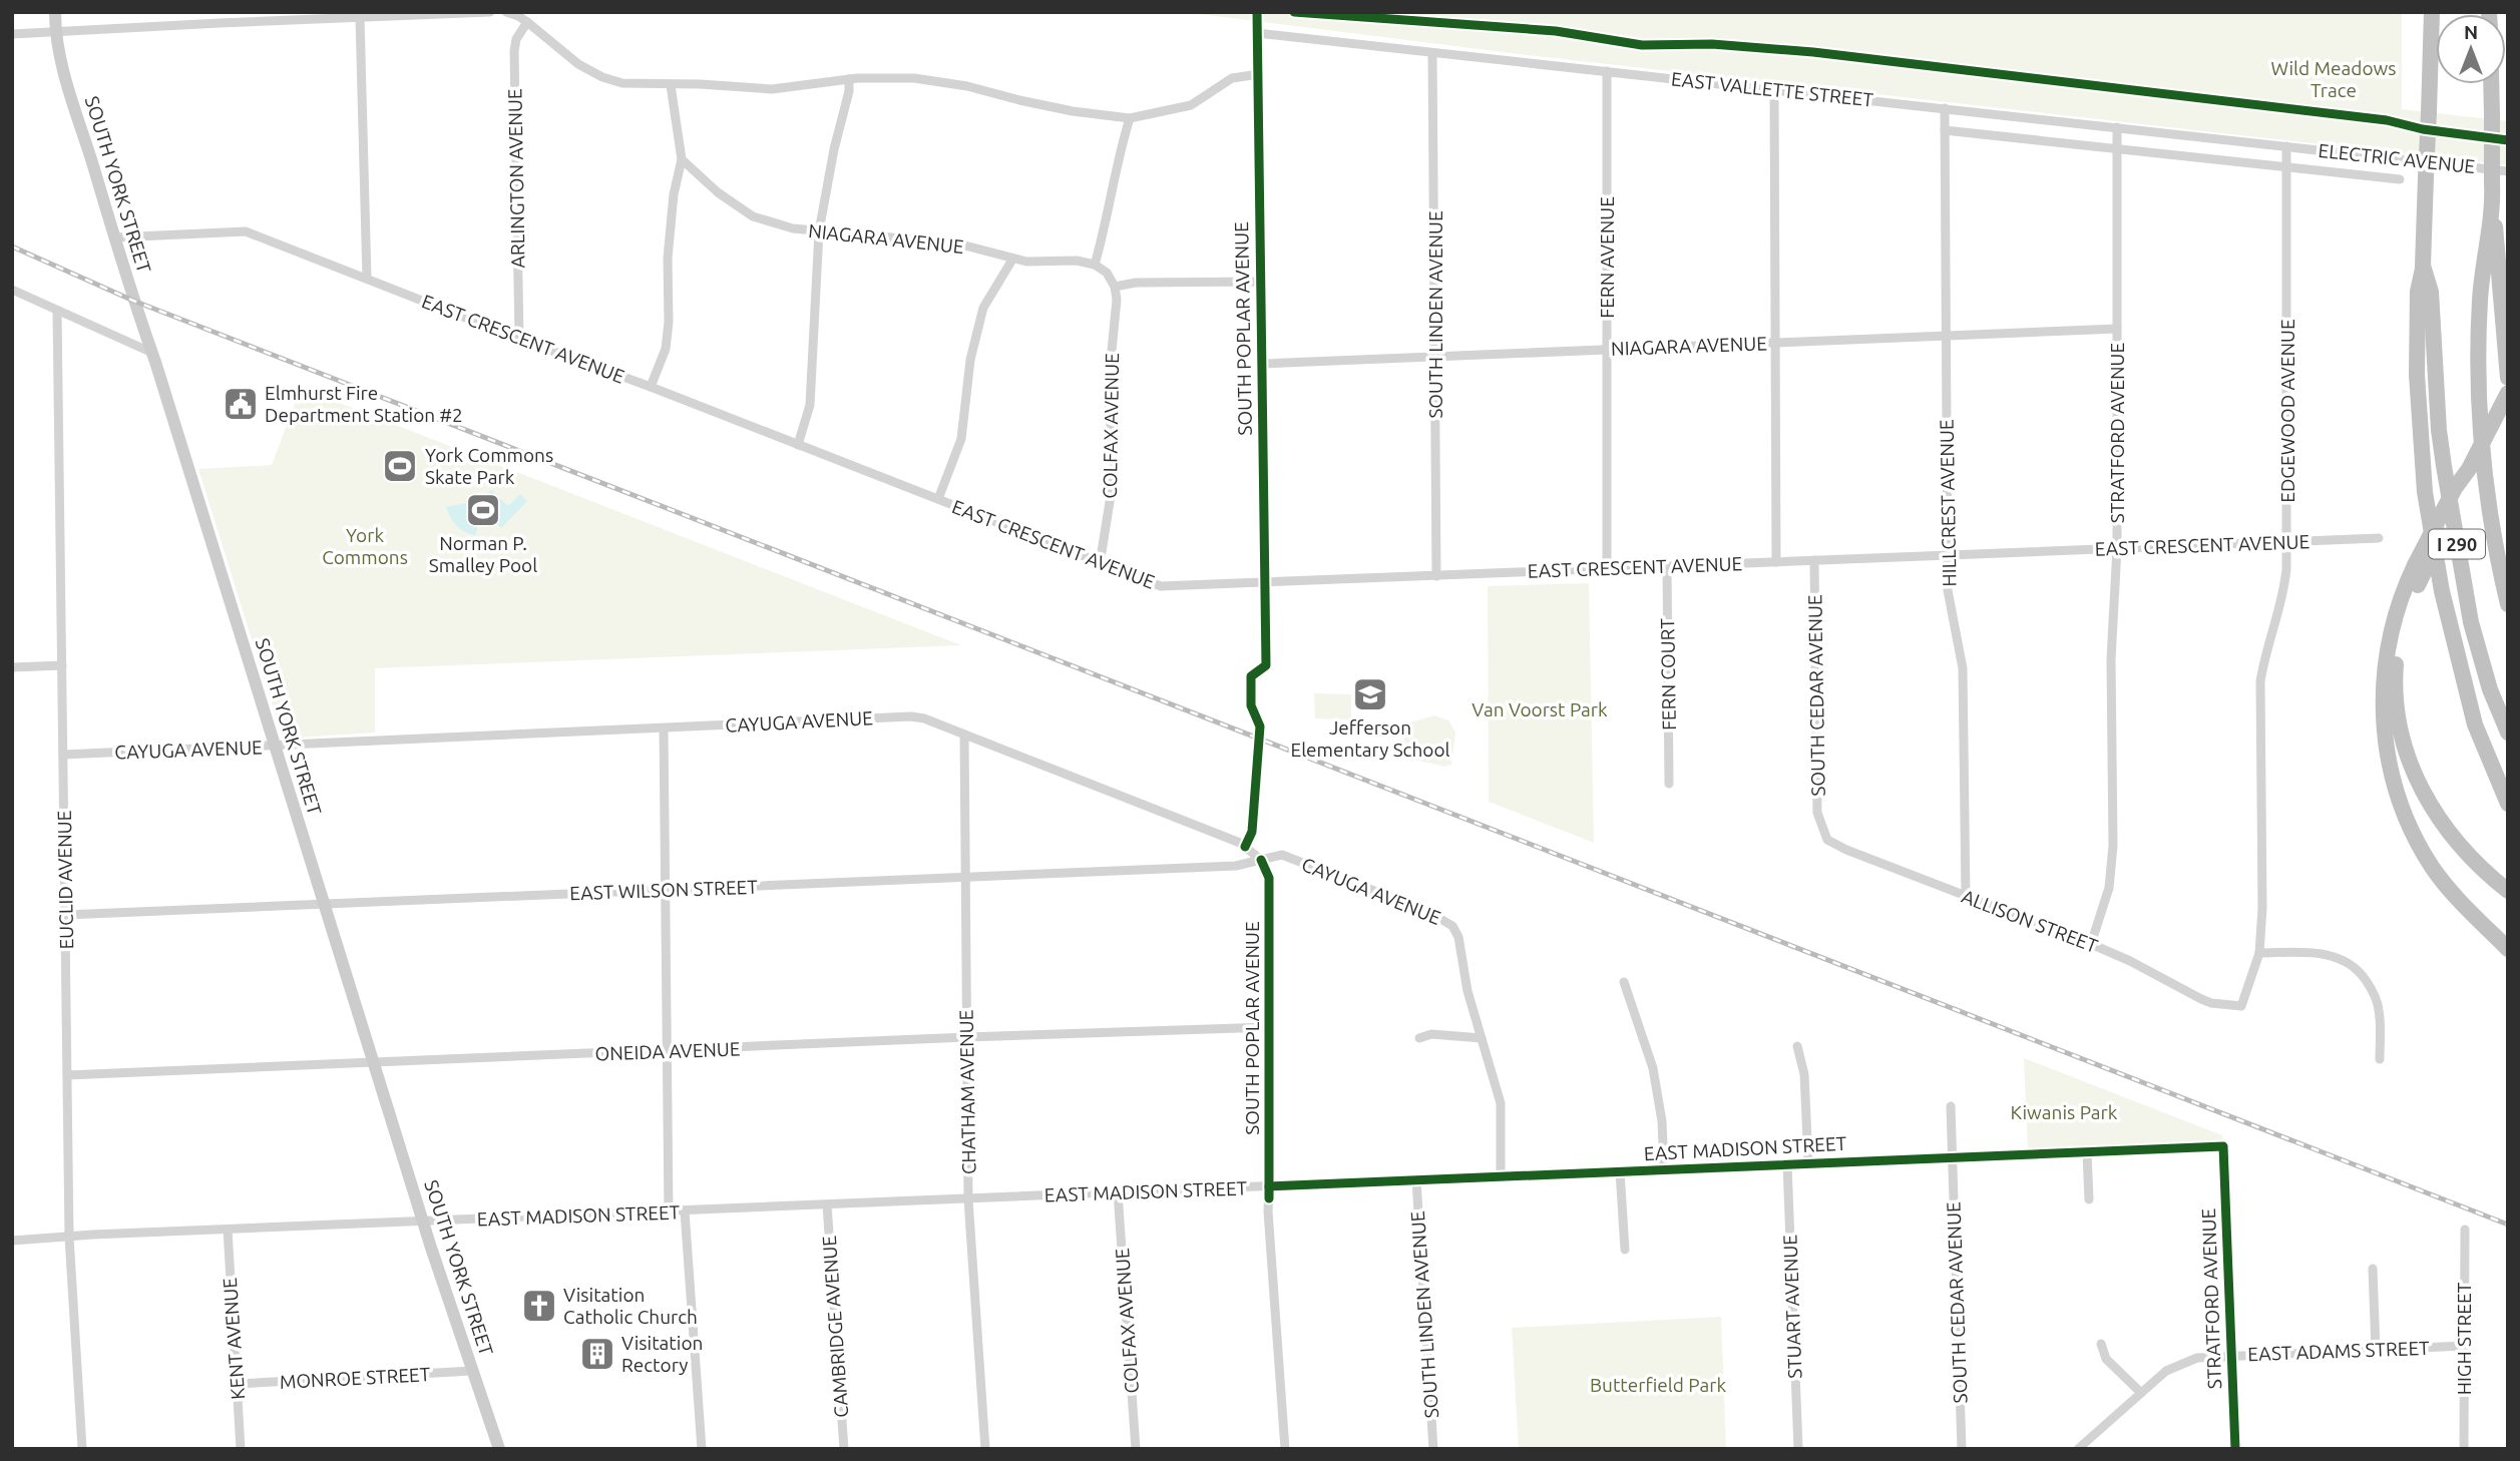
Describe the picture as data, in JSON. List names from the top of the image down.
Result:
{
  "streets": {
    "highway": ["I 290"],
    "main road": ["SOUTH YORK STREET"],
    "street": [
      "EAST VALLETTE STREET",
      "ELECTRIC AVENUE",
      "ARLINGTON AVENUE",
      "NIAGARA AVENUE",
      "FERN AVENUE",
      "SOUTH LINDEN AVENUE",
      "SOUTH POPLAR AVENUE",
      "EAST CRESCENT AVENUE",
      "EDGEWOOD AVENUE",
      "COLFAX AVENUE",
      "STRATFORD AVENUE",
      "HILLCREST AVENUE",
      "FERN COURT",
      "SOUTH CEDAR AVENUE",
      "CAYUGA AVENUE",
      "EUCLID AVENUE",
      "EAST WILSON STREET",
      "ALLISON STREET",
      "ONEIDA AVENUE",
      "CHATHAM AVENUE",
      "EAST MADISON STREET",
      "STUART AVENUE",
      "CAMBRIDGE AVENUE",
      "KENT AVENUE",
      "HIGH STREET",
      "EAST ADAMS STREET",
      "MONROE STREET"
    ]
  },
  "crossings": [
    ["EAST VALLETTE STREET", "ELECTRIC AVENUE"],
    ["EAST VALLETTE STREET", "FERN AVENUE"],
    ["EAST VALLETTE STREET", "SOUTH LINDEN AVENUE"],
    ["EAST VALLETTE STREET", "SOUTH POPLAR AVENUE"],
    ["EAST VALLETTE STREET", "EDGEWOOD AVENUE"],
    ["EAST VALLETTE STREET", "STRATFORD AVENUE"],
    ["EAST VALLETTE STREET", "HILLCREST AVENUE"],
    ["ELECTRIC AVENUE", "EDGEWOOD AVENUE"],
    ["ARLINGTON AVENUE", "EAST CRESCENT AVENUE"],
    ["SOUTH YORK STREET", "EAST CRESCENT AVENUE"],
    ["SOUTH YORK STREET", "CAYUGA AVENUE"],
    ["SOUTH YORK STREET", "EAST WILSON STREET"],
    ["SOUTH YORK STREET", "ONEIDA AVENUE"],
    ["SOUTH YORK STREET", "EAST MADISON STREET"],
    ["SOUTH YORK STREET", "MONROE STREET"],
    ["NIAGARA AVENUE", "FERN AVENUE"],
    ["NIAGARA AVENUE", "SOUTH LINDEN AVENUE"],
    ["NIAGARA AVENUE", "SOUTH POPLAR AVENUE"],
    ["NIAGARA AVENUE", "STRATFORD AVENUE"],
    ["NIAGARA AVENUE", "HILLCREST AVENUE"],
    ["FERN AVENUE", "EAST CRESCENT AVENUE"],
    ["SOUTH LINDEN AVENUE", "EAST CRESCENT AVENUE"],
    ["SOUTH LINDEN AVENUE", "EAST MADISON STREET"],
    ["SOUTH POPLAR AVENUE", "EAST CRESCENT AVENUE"],
    ["SOUTH POPLAR AVENUE", "CAYUGA AVENUE"],
    ["SOUTH POPLAR AVENUE", "EAST WILSON STREET"],
    ["SOUTH POPLAR AVENUE", "ONEIDA AVENUE"],
    ["SOUTH POPLAR AVENUE", "EAST MADISON STREET"],
    ["EAST CRESCENT AVENUE", "EDGEWOOD AVENUE"],
    ["EAST CRESCENT AVENUE", "COLFAX AVENUE"],
    ["EAST CRESCENT AVENUE", "STRATFORD AVENUE"],
    ["EAST CRESCENT AVENUE", "HILLCREST AVENUE"],
    ["EAST CRESCENT AVENUE", "FERN COURT"],
    ["EAST CRESCENT AVENUE", "SOUTH CEDAR AVENUE"],
    ["EDGEWOOD AVENUE", "ALLISON STREET"],
    ["COLFAX AVENUE", "EAST MADISON STREET"],
    ["STRATFORD AVENUE", "ALLISON STREET"],
    ["STRATFORD AVENUE", "EAST MADISON STREET"],
    ["STRATFORD AVENUE", "EAST ADAMS STREET"],
    ["HILLCREST AVENUE", "ALLISON STREET"],
    ["SOUTH CEDAR AVENUE", "ALLISON STREET"],
    ["SOUTH CEDAR AVENUE", "EAST MADISON STREET"],
    ["CAYUGA AVENUE", "EUCLID AVENUE"],
    ["CAYUGA AVENUE", "EAST WILSON STREET"],
    ["CAYUGA AVENUE", "CHATHAM AVENUE"],
    ["CAYUGA AVENUE", "EAST MADISON STREET"],
    ["EUCLID AVENUE", "EAST WILSON STREET"],
    ["EUCLID AVENUE", "ONEIDA AVENUE"],
    ["EUCLID AVENUE", "EAST MADISON STREET"],
    ["EAST WILSON STREET", "CHATHAM AVENUE"],
    ["ONEIDA AVENUE", "CHATHAM AVENUE"],
    ["CHATHAM AVENUE", "EAST MADISON STREET"],
    ["EAST MADISON STREET", "STUART AVENUE"],
    ["EAST MADISON STREET", "CAMBRIDGE AVENUE"],
    ["EAST MADISON STREET", "KENT AVENUE"],
    ["KENT AVENUE", "MONROE STREET"],
    ["HIGH STREET", "EAST ADAMS STREET"]
  ],
  "parks": [
    "Wild Meadows Trace",
    "York Commons",
    "Van Voorst Park",
    "Kiwanis Park",
    "Butterfield Park"
  ],
  "places": {
    "public building": ["Elmhurst Fire Department Station #2"],
    "sports": ["York Commons Skate Park", "Norman P. Smalley Pool"],
    "school or university": ["Jefferson Elementary School"],
    "church": ["Visitation Catholic Church"],
    "building": ["Visitation Rectory"]
  },
  "north": "top"
}
